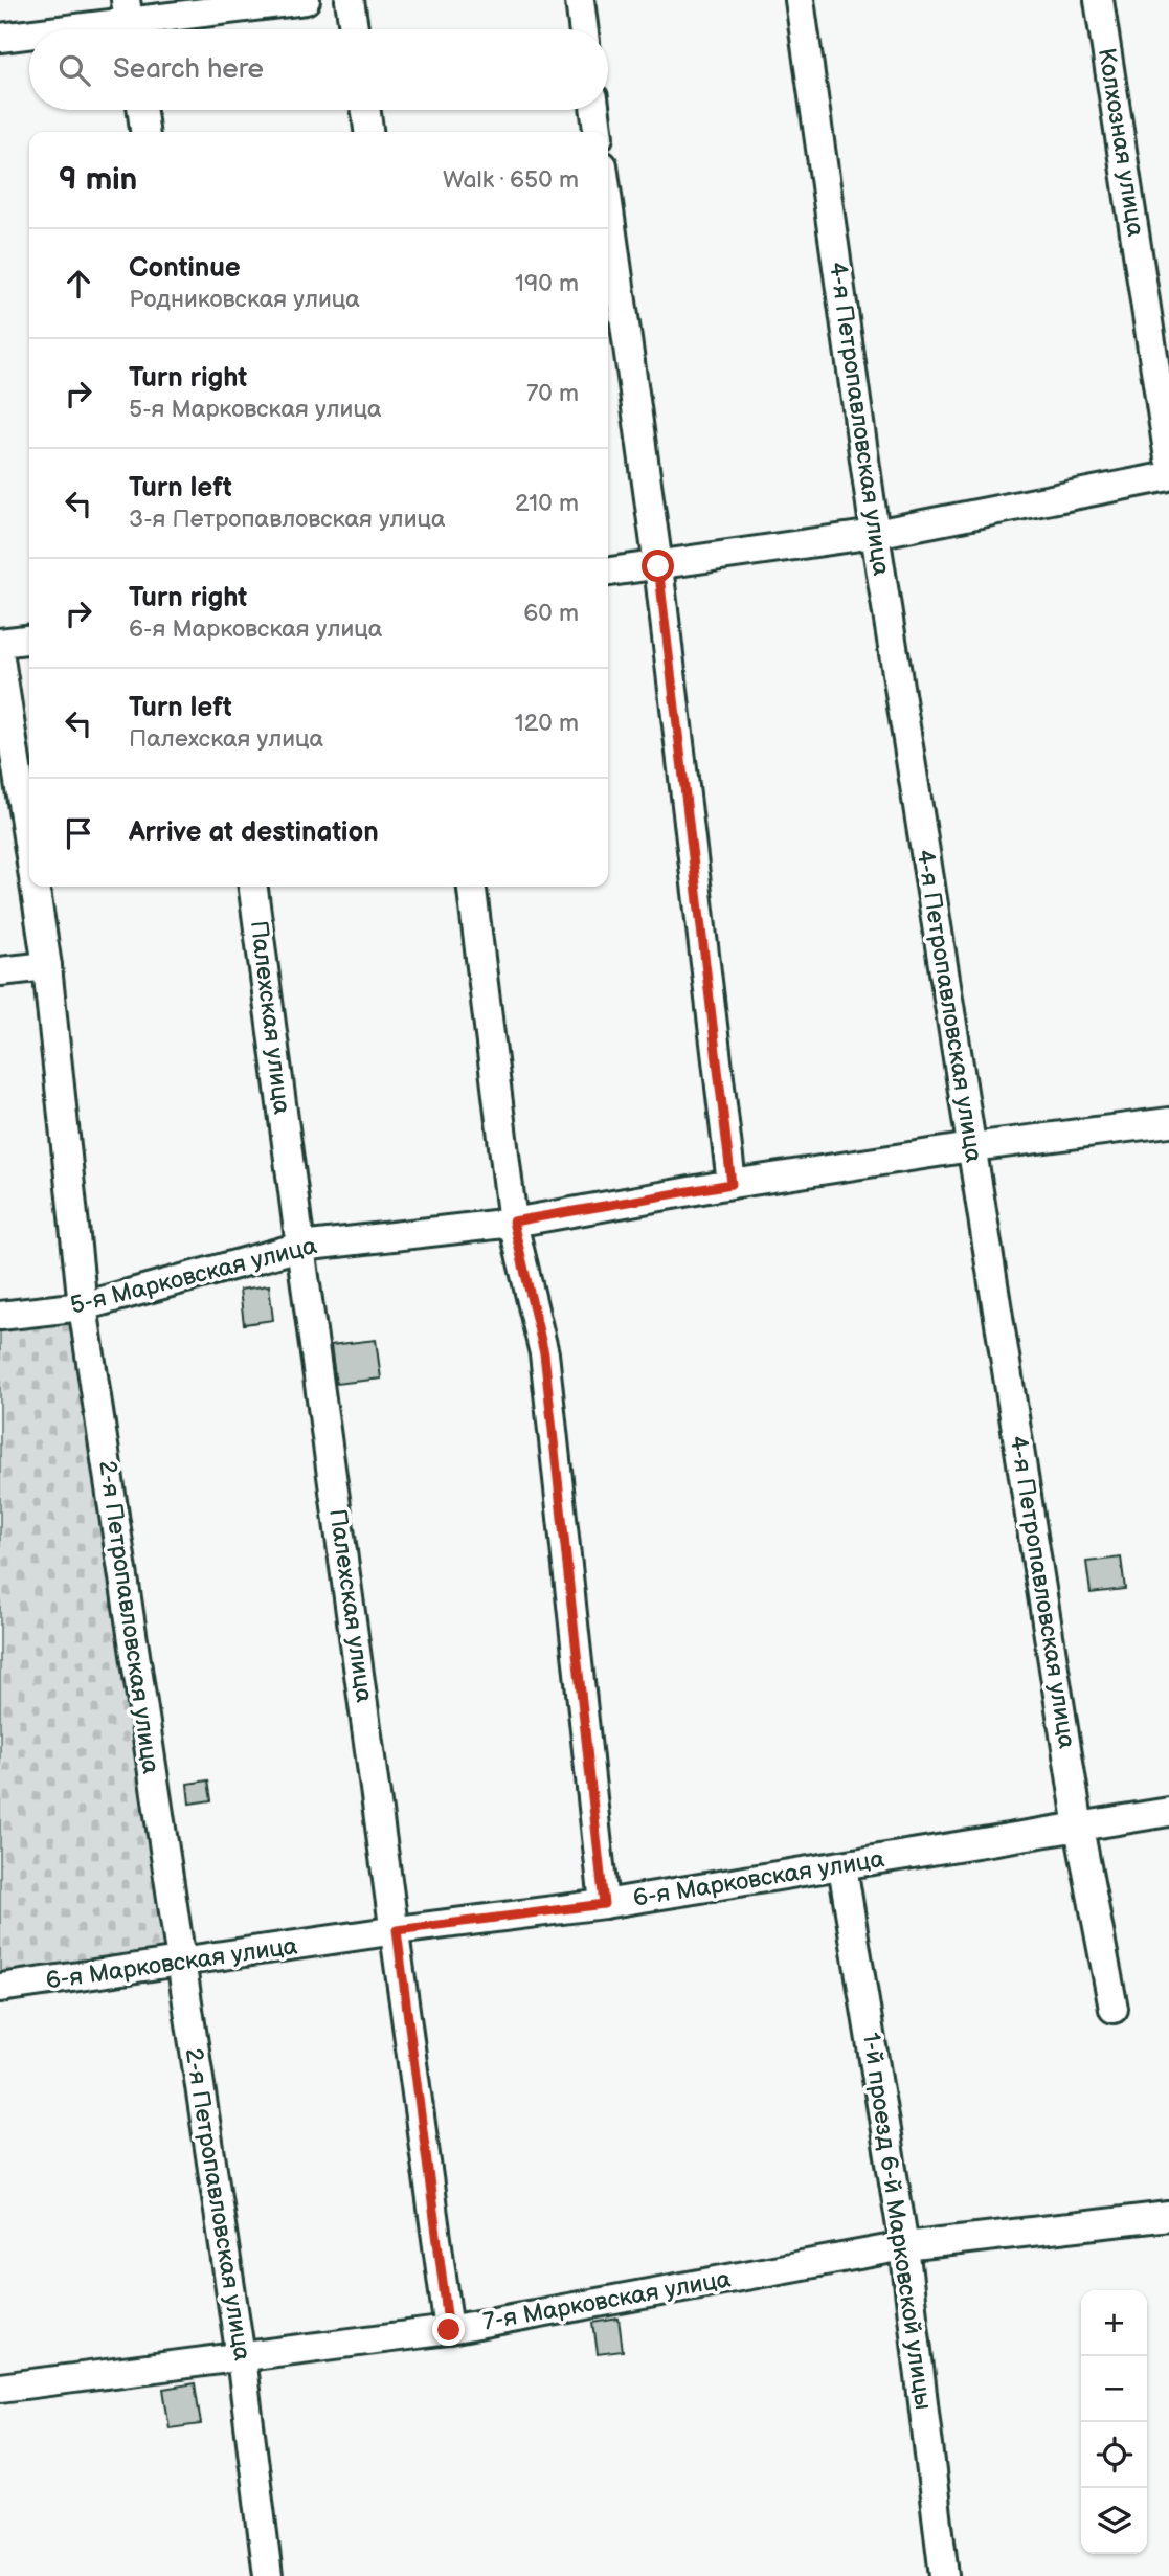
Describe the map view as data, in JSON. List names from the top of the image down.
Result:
{
  "streets": {
    "street": [
      "Колхозная улица",
      "4-я Петропавловская улица",
      "Палехская улица",
      "5-я Марковская улица",
      "2-я Петропавловская улица",
      "6-я Марковская улица",
      "1-й проезд 6-й Марковской улицы",
      "7-я Марковская улица"
    ]
  },
  "crossings": [
    ["4-я Петропавловская улица", "5-я Марковская улица"],
    ["4-я Петропавловская улица", "6-я Марковская улица"],
    ["Палехская улица", "5-я Марковская улица"],
    ["Палехская улица", "6-я Марковская улица"],
    ["Палехская улица", "7-я Марковская улица"],
    ["5-я Марковская улица", "2-я Петропавловская улица"],
    ["2-я Петропавловская улица", "6-я Марковская улица"],
    ["2-я Петропавловская улица", "7-я Марковская улица"],
    ["6-я Марковская улица", "1-й проезд 6-й Марковской улицы"],
    ["1-й проезд 6-й Марковской улицы", "7-я Марковская улица"]
  ],
  "page": {
    "search": "Search here",
    "heading": ["9 min", "Walk · 650 m"],
    "list": [
      ["Continue", "Родниковская улица", "190 m"],
      ["Turn right", "5-я Марковская улица", "70 m"],
      ["Turn left", "3-я Петропавловская улица", "210 m"],
      ["Turn right", "6-я Марковская улица", "60 m"],
      ["Turn left", "Палехская улица", "120 m"],
      "Arrive at destination"
    ],
    "map_buttons": ["+", "−"]
  }
}
